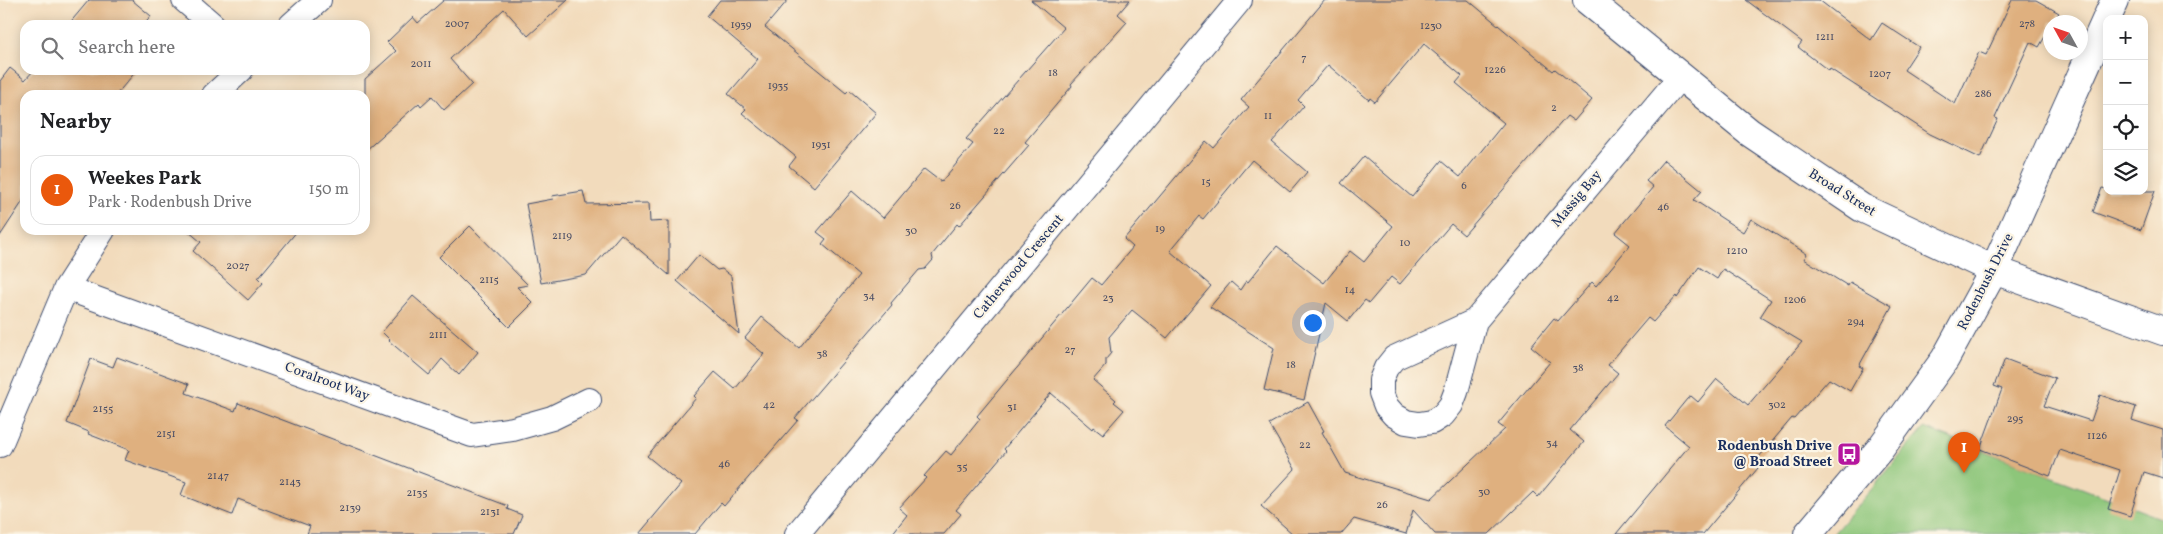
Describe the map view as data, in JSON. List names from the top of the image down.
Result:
{
  "streets": {
    "street": [
      "Broad Street",
      "Massig Bay",
      "Catherwood Crescent",
      "Rodenbush Drive",
      "Coralroot Way"
    ]
  },
  "crossings": [
    ["Broad Street", "Massig Bay"],
    ["Broad Street", "Rodenbush Drive"]
  ],
  "places": {
    "bus stop": ["Rodenbush Drive @ Broad Street"]
  },
  "house_numbers": [
    "2007",
    "278",
    "1939",
    "1230",
    "1211",
    "7",
    "2011",
    "1226",
    "18",
    "1207",
    "1935",
    "286",
    "2",
    "11",
    "22",
    "1931",
    "15",
    "6",
    "26",
    "46",
    "19",
    "30",
    "2119",
    "10",
    "1210",
    "2027",
    "2115",
    "14",
    "34",
    "23",
    "42",
    "1206",
    "294",
    "2111",
    "27",
    "38",
    "18",
    "38",
    "42",
    "302",
    "31",
    "2155",
    "295",
    "2151",
    "1126",
    "34",
    "22",
    "46",
    "35",
    "2147",
    "2143",
    "30",
    "2135",
    "26",
    "2139",
    "2131"
  ],
  "north": "top left",
  "page": {
    "map_buttons": ["+", "−"],
    "search": "Search here",
    "heading": "Nearby",
    "list": [
      {
        "mark": "1",
        "name": "Weekes Park",
        "note": "Park · Rodenbush Drive",
        "value": "150 m"
      }
    ],
    "pins": "1"
  }
}
